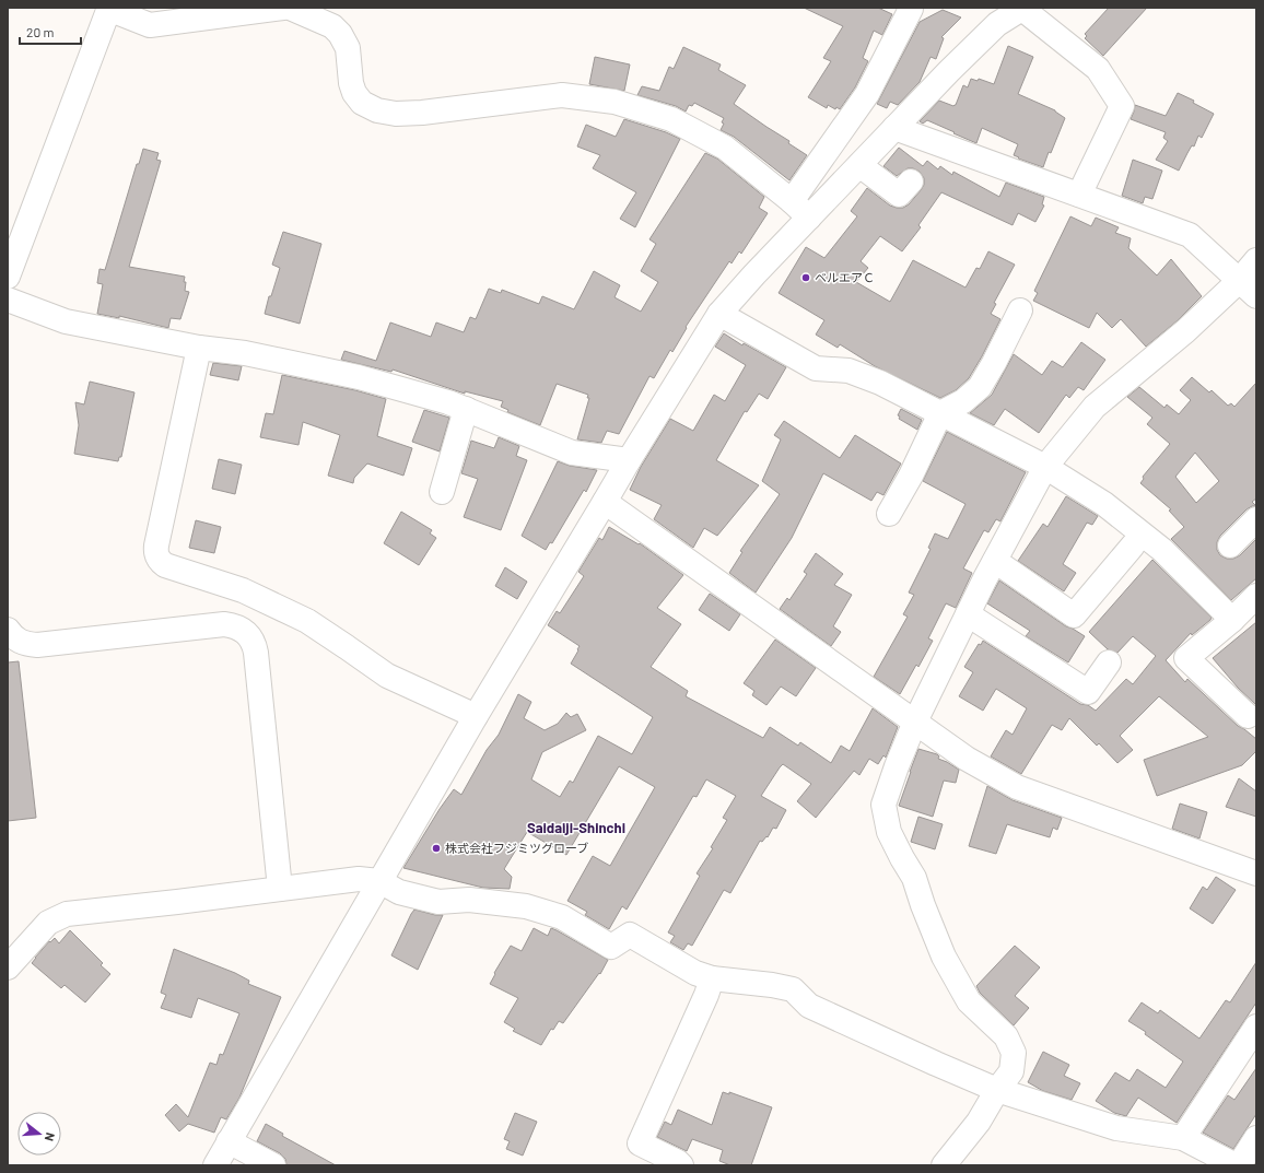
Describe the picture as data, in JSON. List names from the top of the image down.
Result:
{
  "districts": ["Saidaiji-Shinchi"],
  "places": ["ベルエアＣ", "株式会社フジミツグローブ"],
  "scale_bar": "20 m",
  "north": "right"
}
